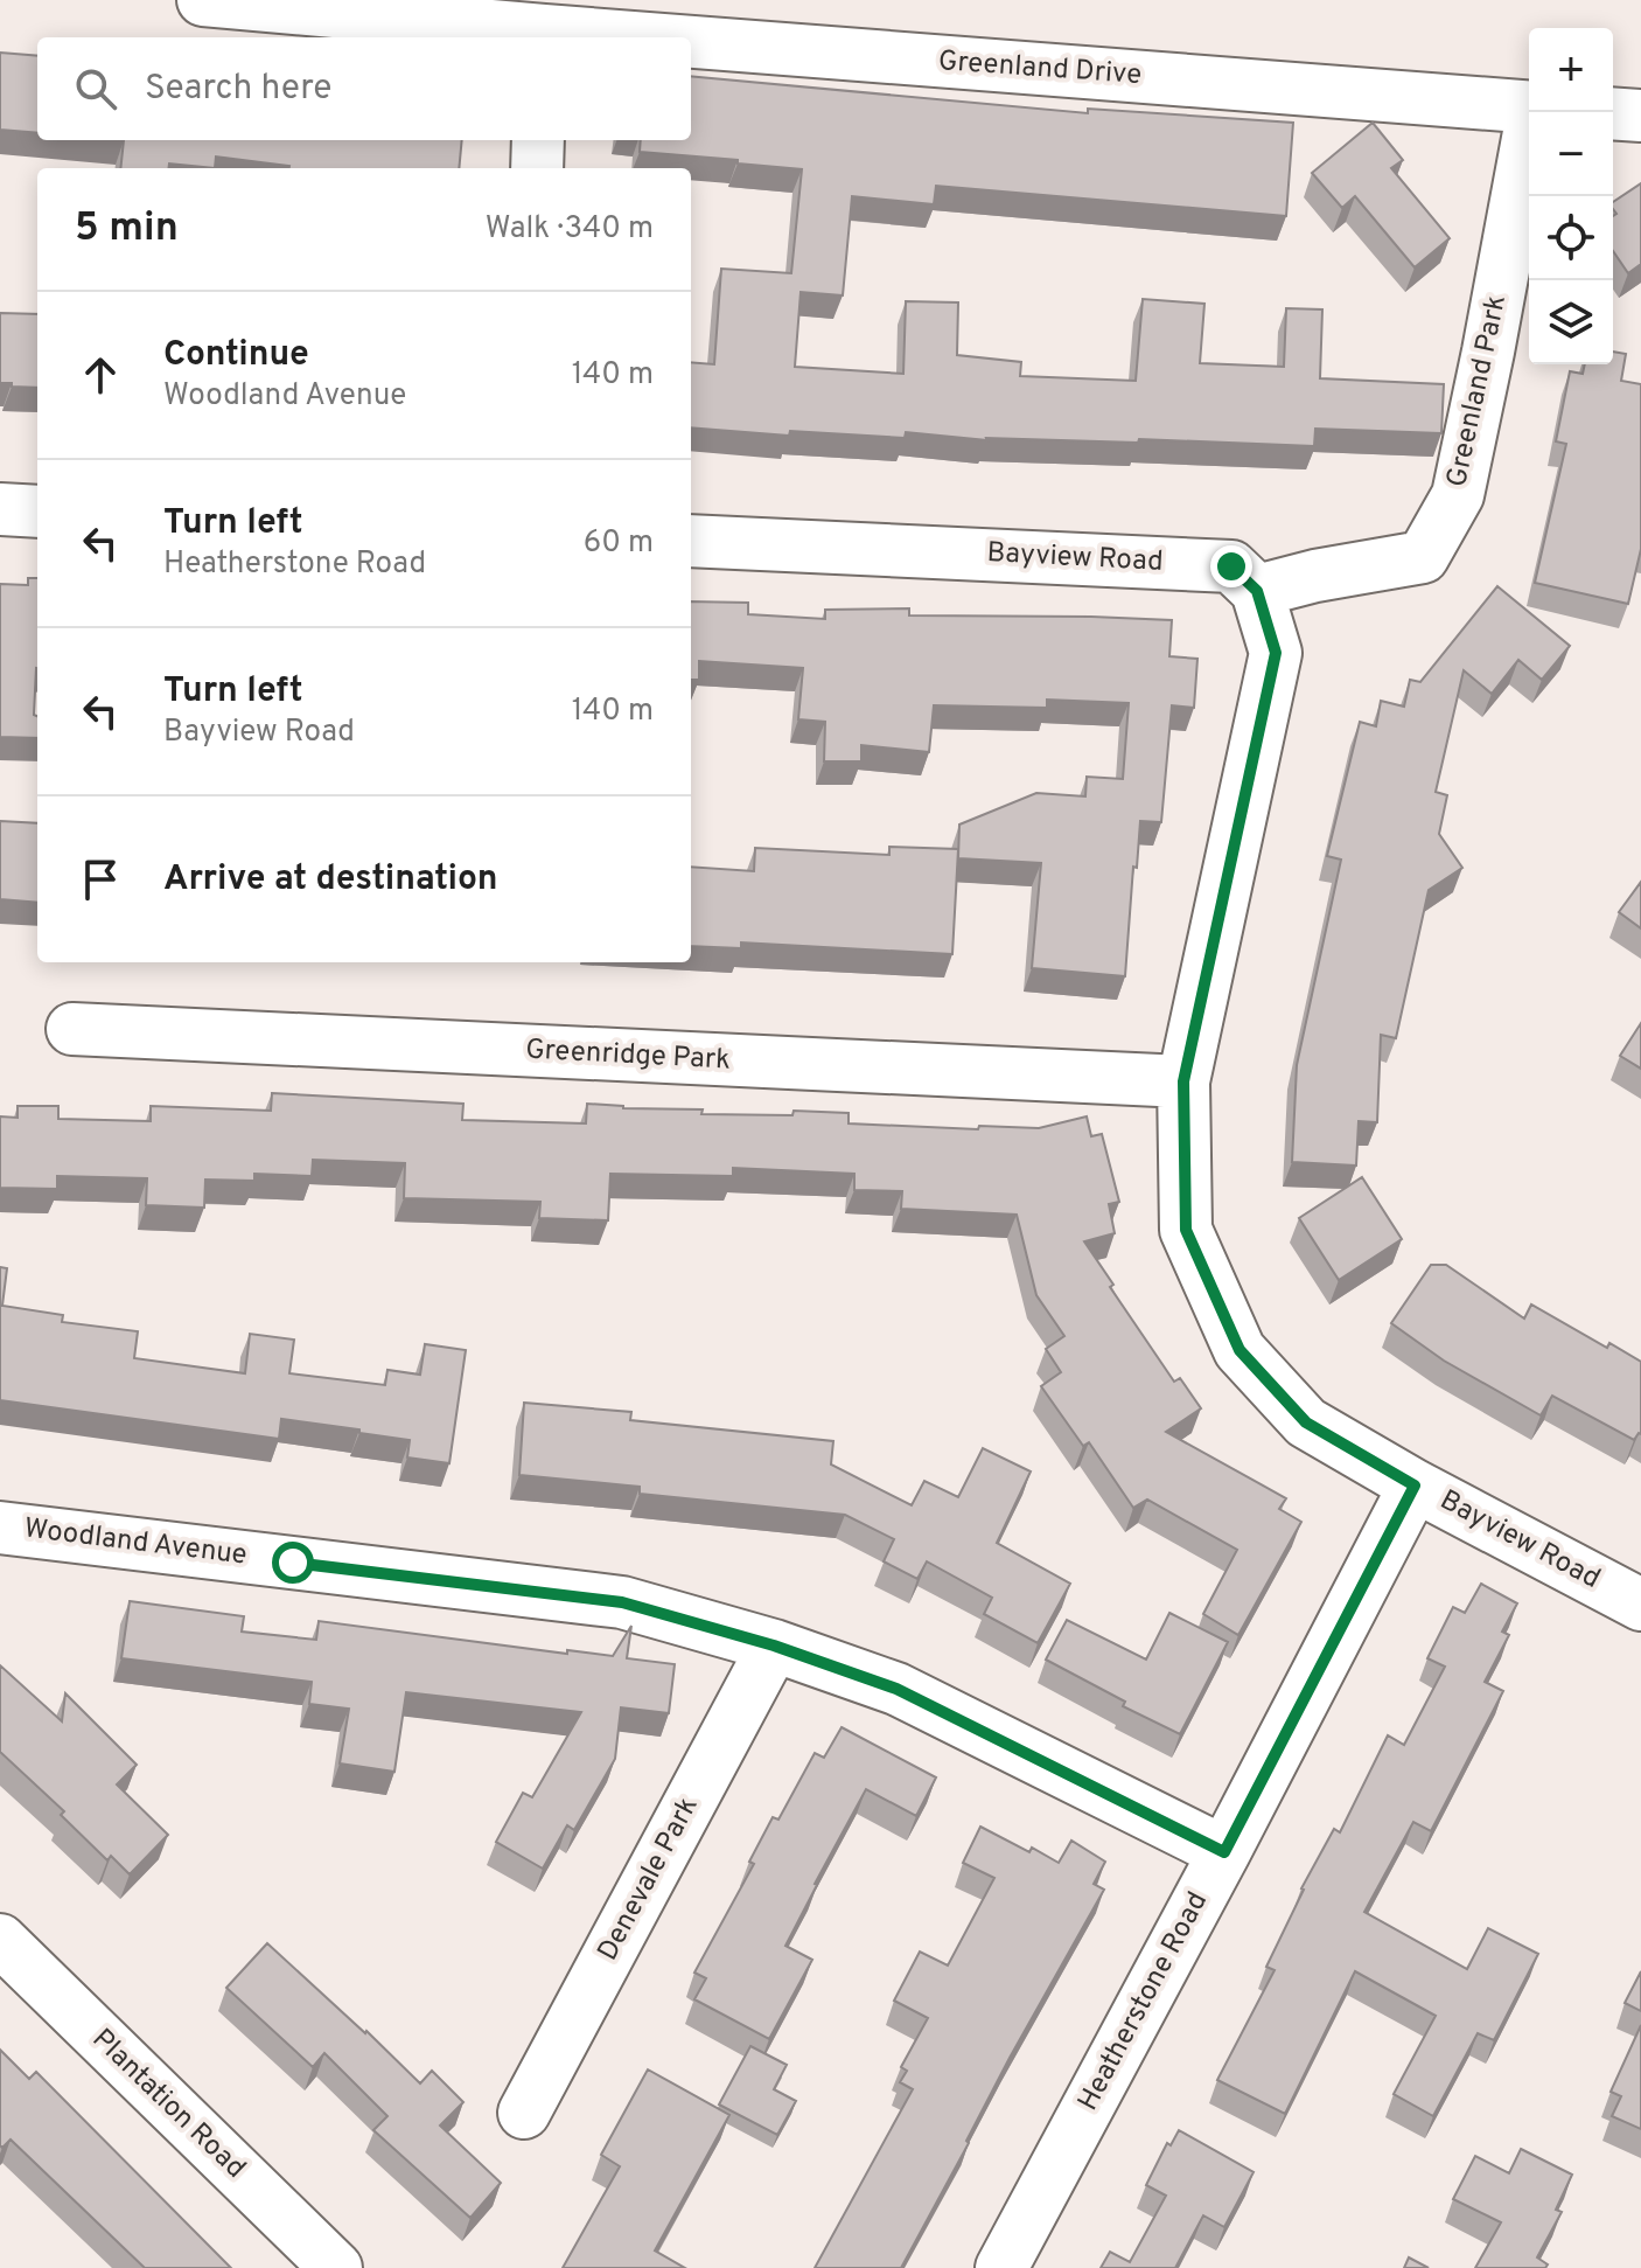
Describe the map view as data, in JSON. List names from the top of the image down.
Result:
{
  "streets": {
    "street": [
      "Greenland Drive",
      "Greenland Park",
      "Bayview Road",
      "Greenridge Park",
      "Woodland Avenue",
      "Denevale Park",
      "Heatherstone Road",
      "Plantation Road"
    ]
  },
  "crossings": [
    ["Greenland Park", "Bayview Road"],
    ["Bayview Road", "Greenridge Park"],
    ["Bayview Road", "Heatherstone Road"],
    ["Woodland Avenue", "Denevale Park"],
    ["Woodland Avenue", "Heatherstone Road"]
  ],
  "page": {
    "map_buttons": ["+", "−"],
    "search": "Search here",
    "heading": ["5 min", "Walk · 340 m"],
    "list": [
      ["Continue", "Woodland Avenue", "140 m"],
      ["Turn left", "Heatherstone Road", "60 m"],
      ["Turn left", "Bayview Road", "140 m"],
      "Arrive at destination"
    ]
  }
}
